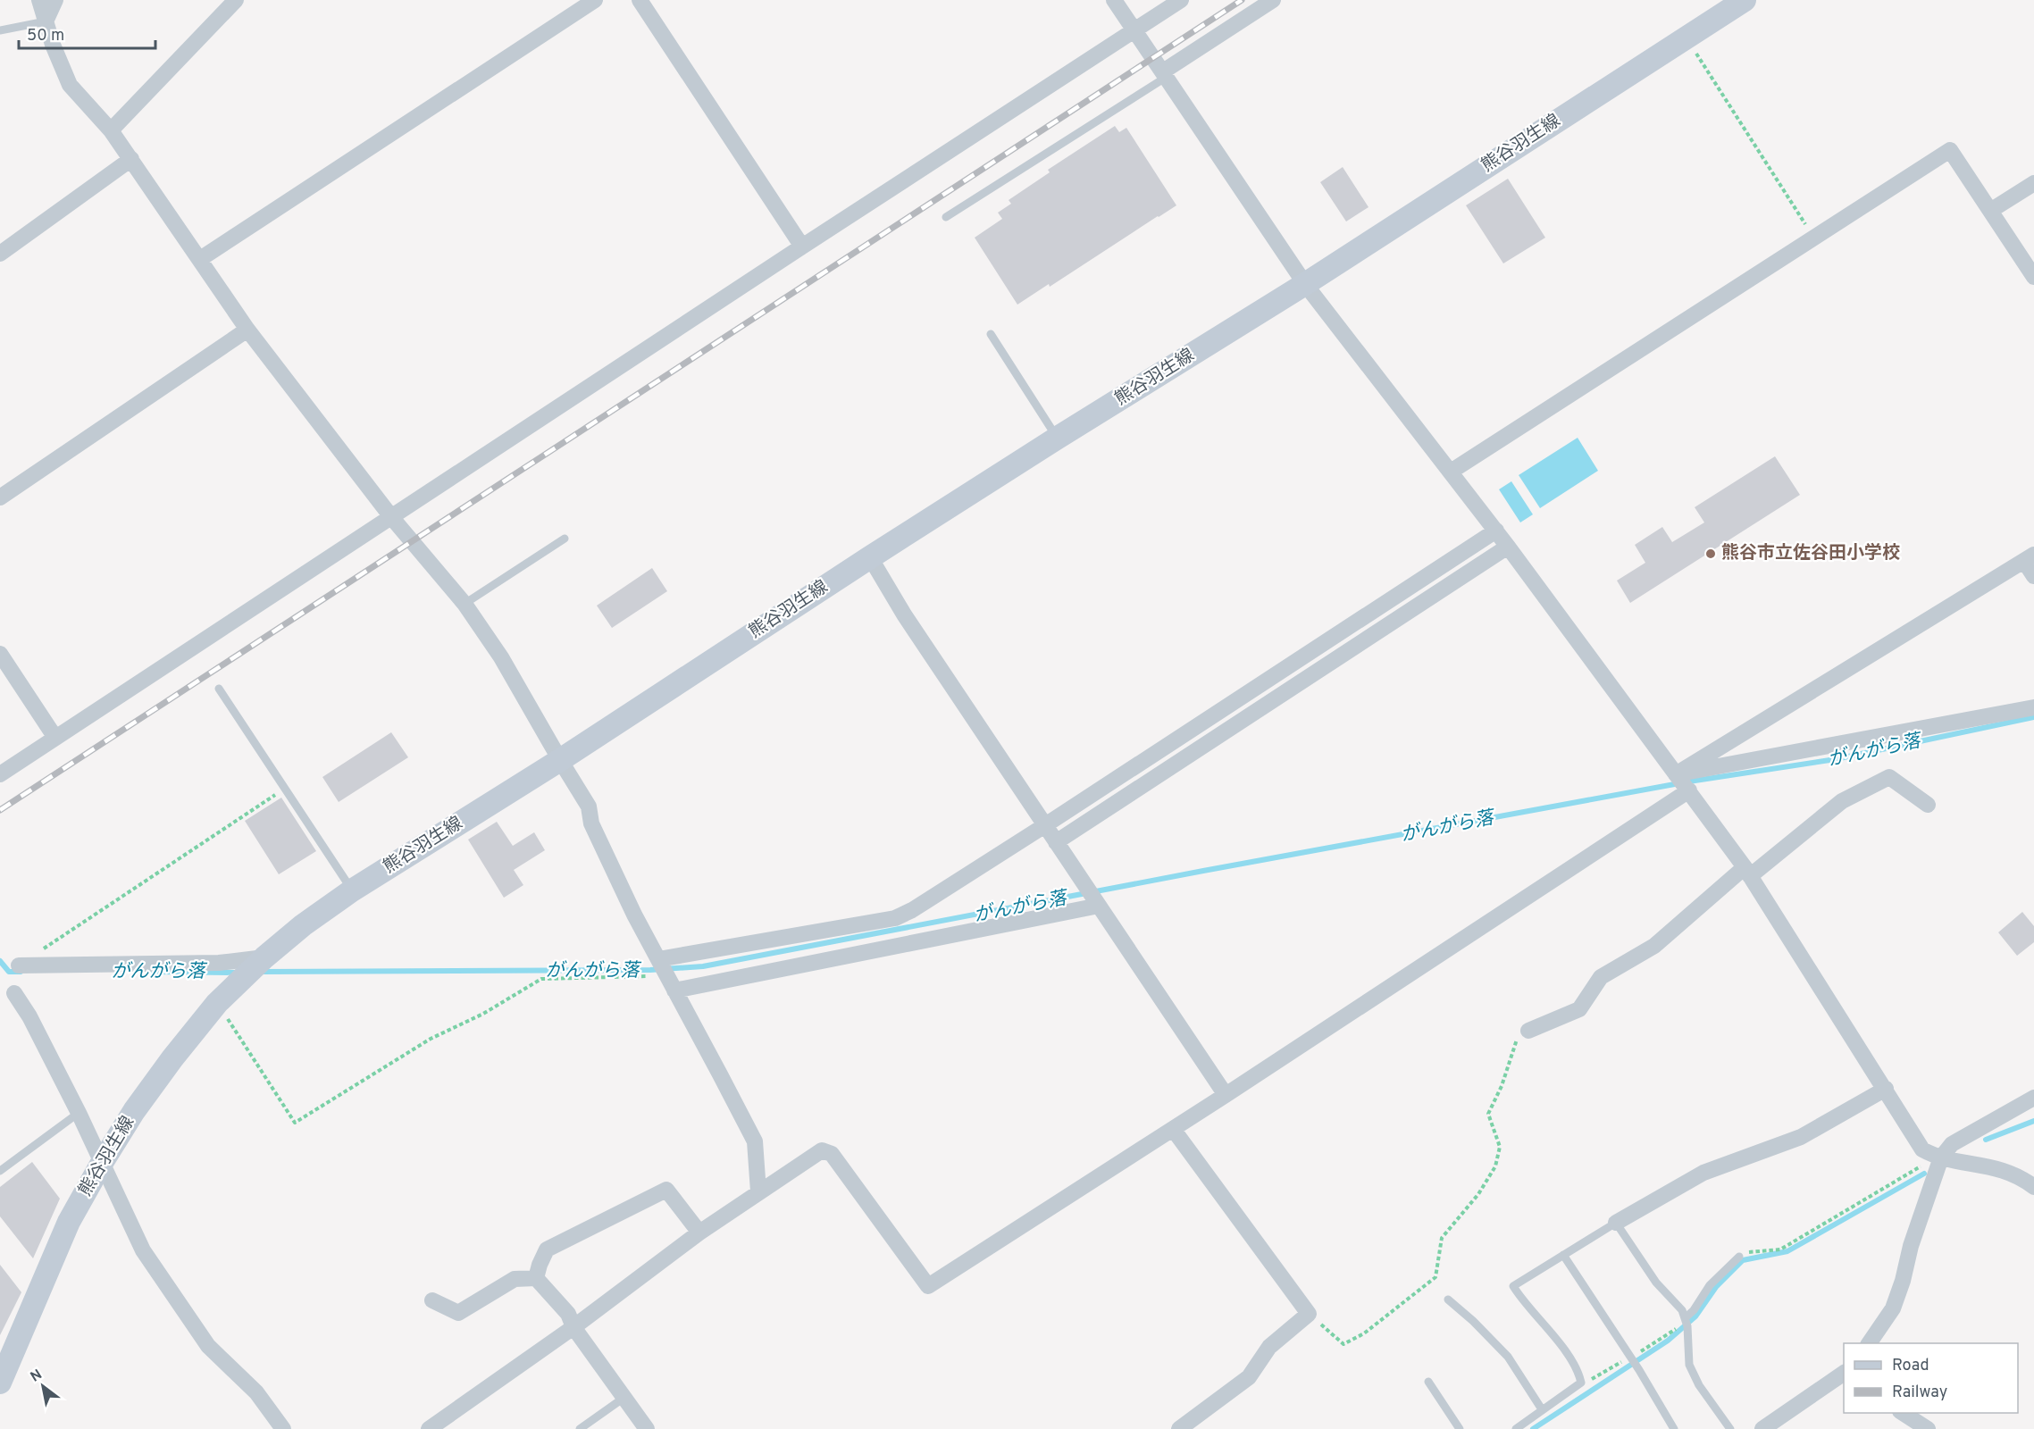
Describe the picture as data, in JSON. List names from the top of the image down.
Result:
{
  "streets": {
    "main road": ["熊谷羽生線"]
  },
  "water": ["がんがら落"],
  "places": ["熊谷市立佐谷田小学校"],
  "legend": ["Road", "Railway"],
  "scale_bar": "50 m",
  "north": "top left"
}
